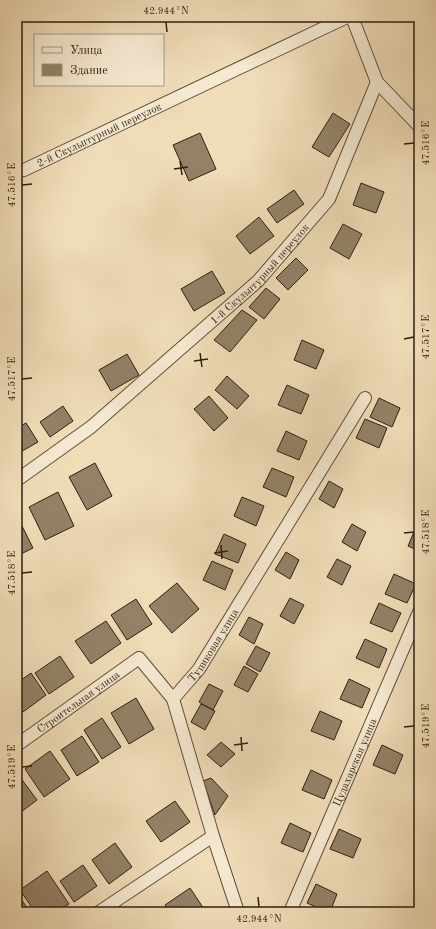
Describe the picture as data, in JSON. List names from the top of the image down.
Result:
{
  "streets": {
    "street": [
      "2-й Скульптурный переулок",
      "1-й Скульптурный переулок",
      "Тупиковая улица",
      "Строительная улица",
      "Цудахарская улица"
    ]
  },
  "crossings": [
    ["Тупиковая улица", "Строительная улица"]
  ],
  "legend": ["Улица", "Здание"],
  "coordinates": [
    "42.944°N",
    "47.516°E",
    "47.517°E",
    "47.518°E",
    "47.519°E"
  ]
}
